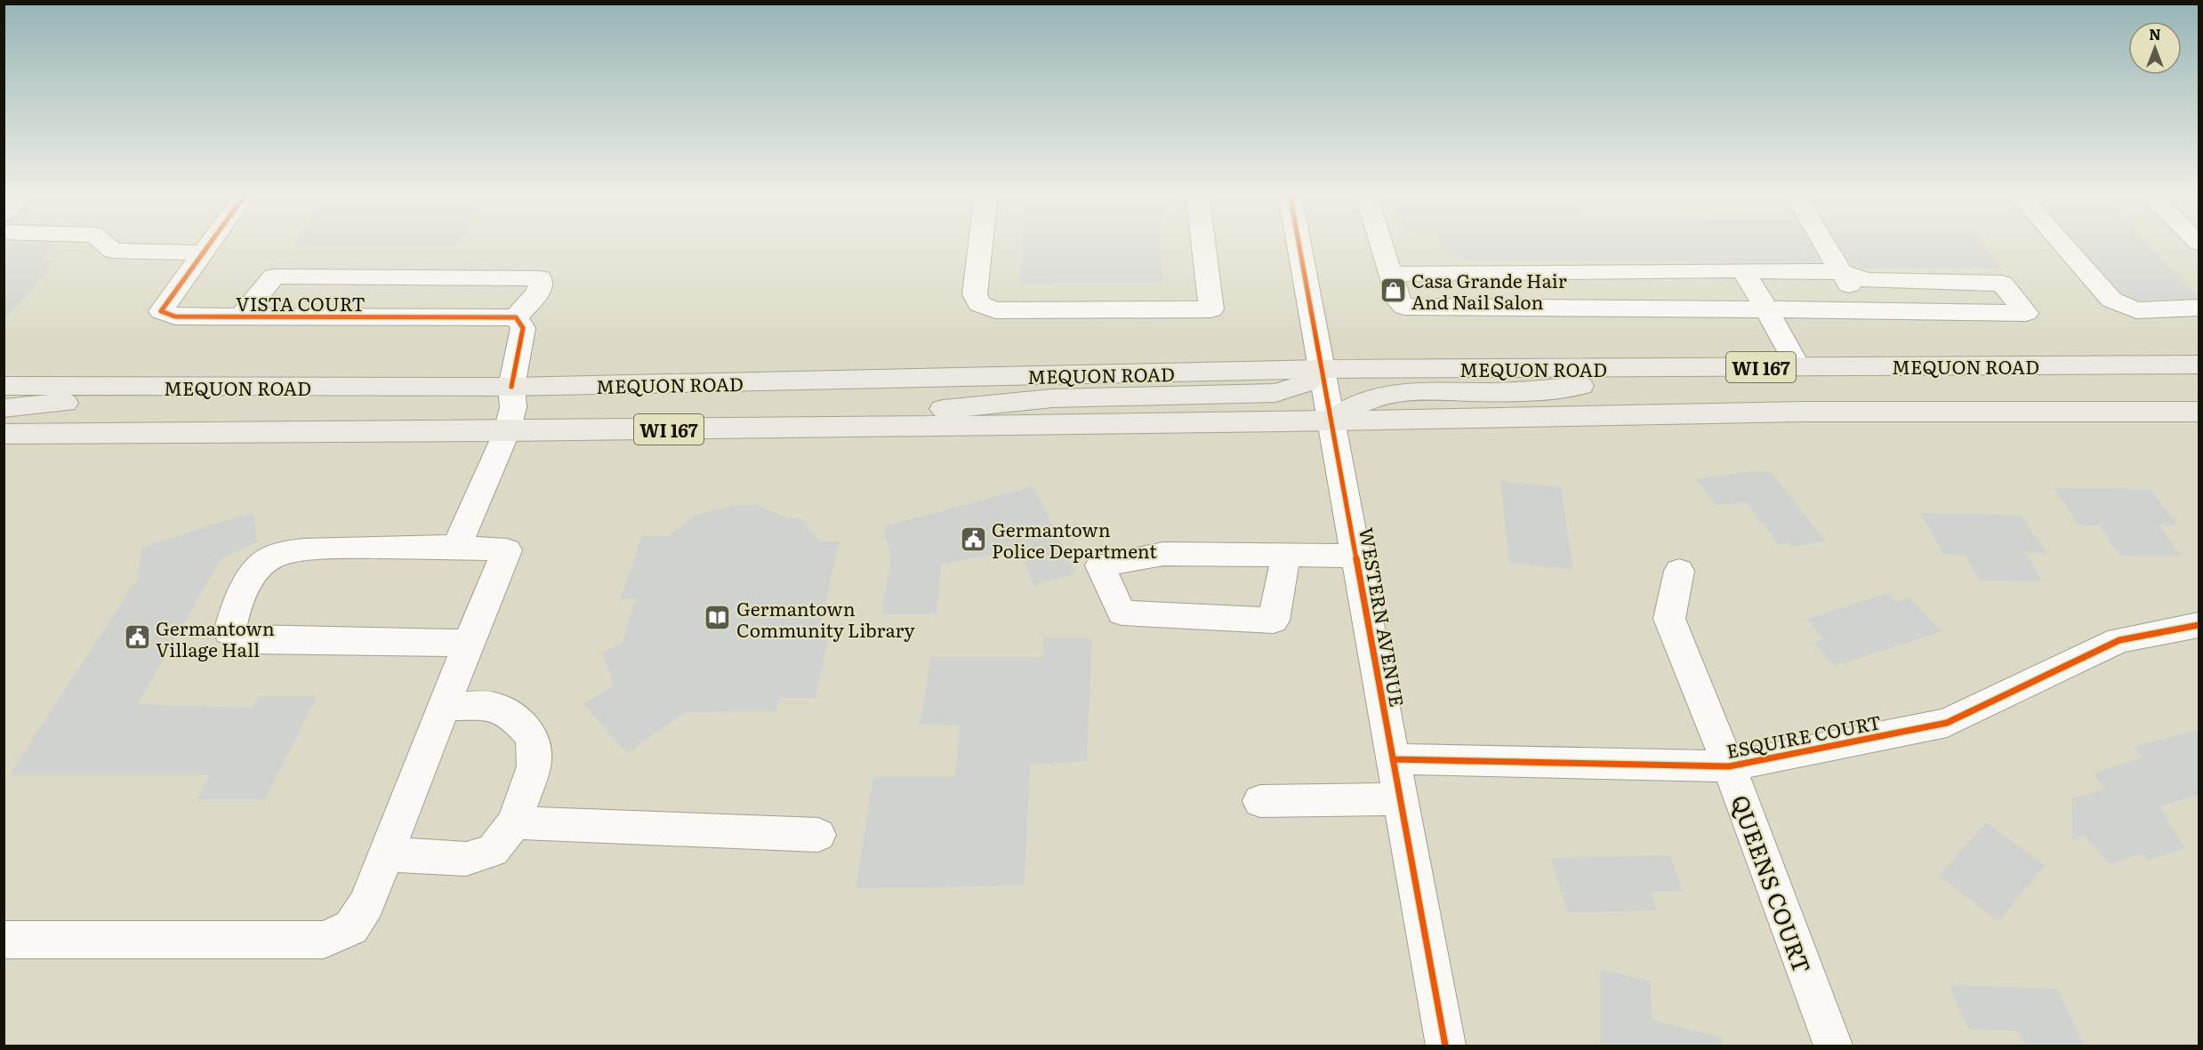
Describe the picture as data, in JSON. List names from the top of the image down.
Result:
{
  "streets": {
    "main road": ["MEQUON ROAD", "WI 167"],
    "street": [
      "VISTA COURT",
      "WESTERN AVENUE",
      "ESQUIRE COURT",
      "QUEENS COURT"
    ]
  },
  "crossings": [
    ["MEQUON ROAD", "WESTERN AVENUE"],
    ["WI 167", "WESTERN AVENUE"],
    ["WESTERN AVENUE", "ESQUIRE COURT"],
    ["ESQUIRE COURT", "QUEENS COURT"]
  ],
  "places": {
    "shop": ["Casa Grande Hair And Nail Salon"],
    "public building": ["Germantown Police Department", "Germantown Village Hall"],
    "library": ["Germantown Community Library"]
  },
  "north": "top"
}
